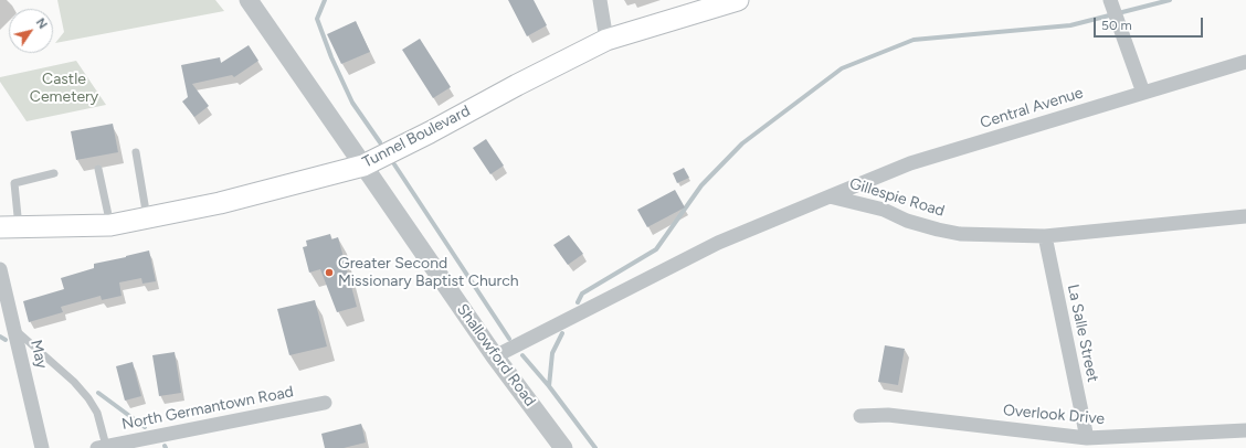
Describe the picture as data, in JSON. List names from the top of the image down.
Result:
{
  "streets": {
    "main road": ["Tunnel Boulevard"],
    "street": [
      "Central Avenue",
      "Gillespie Road",
      "La Salle Street",
      "May",
      "Shallowford Road",
      "North Germantown Road",
      "Overlook Drive"
    ]
  },
  "crossings": [
    ["Central Avenue", "Gillespie Road"],
    ["Tunnel Boulevard", "Shallowford Road"],
    ["Gillespie Road", "La Salle Street"],
    ["Gillespie Road", "Shallowford Road"],
    ["La Salle Street", "Overlook Drive"]
  ],
  "parks": ["Castle Cemetery"],
  "places": ["Greater Second Missionary Baptist Church"],
  "scale_bar": "50 m",
  "north": "top right"
}
